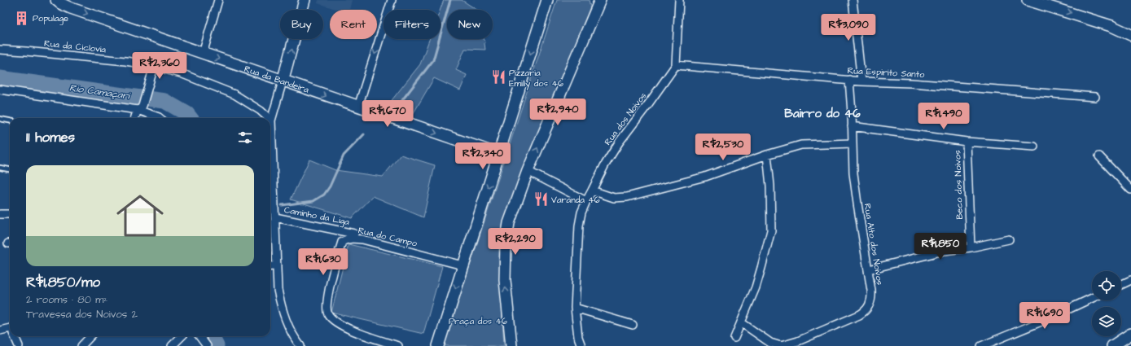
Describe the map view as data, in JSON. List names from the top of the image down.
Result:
{
  "streets": {
    "street": [
      "Rua da Ciclovia",
      "Rua Espirito Santo",
      "Rua da Bandeira",
      "Rua dos Noivos",
      "Beco dos Noivos",
      "Caminho da Liga",
      "Rua do Campo",
      "Rua Alto dos Noivos"
    ]
  },
  "crossings": [
    ["Rua Espirito Santo", "Rua dos Noivos"],
    ["Rua Espirito Santo", "Rua Alto dos Noivos"]
  ],
  "one_way": ["Rua da Bandeira"],
  "districts": ["Bairro do 46"],
  "water": ["Rio Camaçari"],
  "parks": ["Praça dos 46"],
  "places": {
    "building": ["Populage"],
    "restaurant": ["Pizzaria Emilly dos 46", "Varanda 46"]
  },
  "page": {
    "chip": [
      "Buy",
      "Rent",
      "Filters",
      "New"
    ],
    "price": [
      "R$3,090",
      "R$2,360",
      "R$2,940",
      "R$1,670",
      "R$1,490",
      "R$2,530",
      "R$2,340",
      "R$2,290",
      "R$1,850",
      "R$1,630",
      "R$1,690"
    ],
    "heading": "11 homes",
    "list": [
      {
        "name": "R$1,850/mo",
        "note": "2 rooms · 80 m² · Travessa dos Noivos 2"
      }
    ]
  }
}
